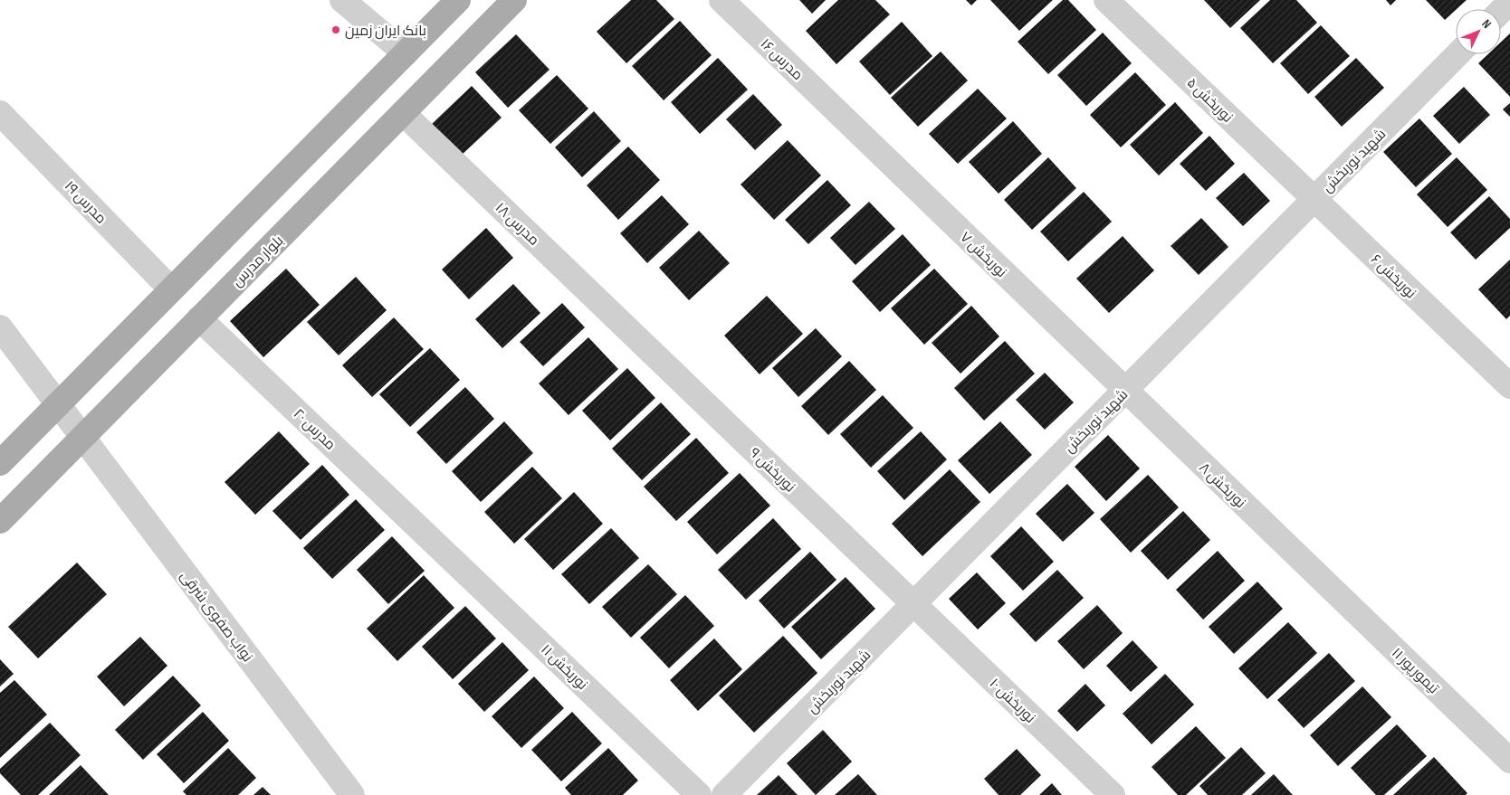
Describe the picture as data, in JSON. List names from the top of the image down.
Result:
{
  "streets": {
    "main road": ["بلوار مدرس"],
    "street": [
      "مدرس ۱۶",
      "نوربخش ۵",
      "شهید نوربخش",
      "مدرس ۱۹",
      "مدرس ۱۸",
      "نوربخش ۷",
      "نوربخش ۶",
      "مدرس ۲۰",
      "نوربخش ۹",
      "نوربخش ۸",
      "نواب صفوی شرقی",
      "نوربخش ۱۱",
      "تیمورپور ۱۱",
      "نوربخش ۱۰"
    ]
  },
  "crossings": [
    ["مدرس ۱۶", "نوربخش ۷"],
    ["نوربخش ۵", "شهید نوربخش"],
    ["نوربخش ۵", "نوربخش ۶"],
    ["شهید نوربخش", "نوربخش ۷"],
    ["شهید نوربخش", "نوربخش ۶"],
    ["شهید نوربخش", "نوربخش ۹"],
    ["شهید نوربخش", "نوربخش ۸"],
    ["شهید نوربخش", "نوربخش ۱۰"],
    ["مدرس ۱۸", "بلوار مدرس"],
    ["مدرس ۱۸", "نوربخش ۹"],
    ["نوربخش ۷", "نوربخش ۸"],
    ["بلوار مدرس", "مدرس ۲۰"],
    ["بلوار مدرس", "نواب صفوی شرقی"],
    ["مدرس ۲۰", "نوربخش ۱۱"],
    ["نوربخش ۹", "نوربخش ۱۰"],
    ["نوربخش ۸", "تیمورپور ۱۱"]
  ],
  "places": ["بانک ایران زمین"],
  "north": "top right"
}
